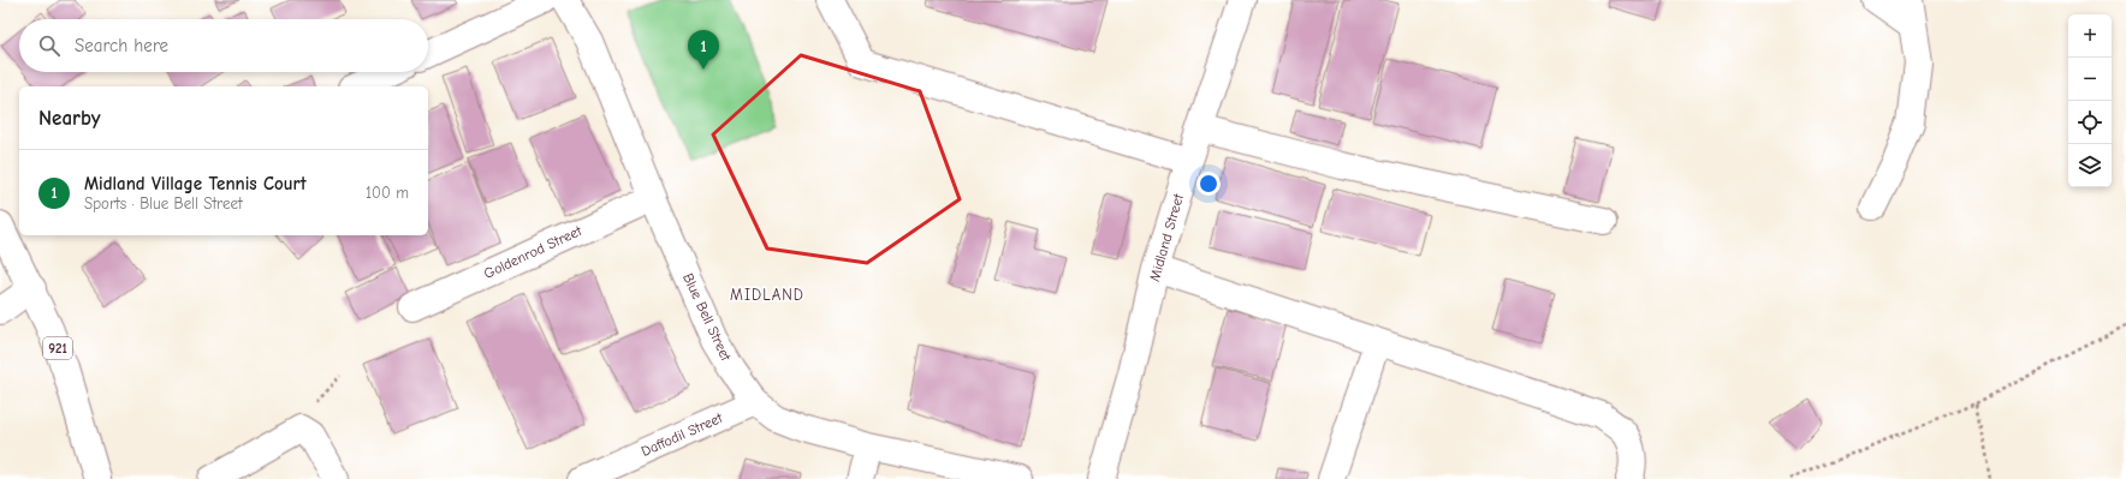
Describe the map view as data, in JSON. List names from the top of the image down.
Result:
{
  "streets": {
    "street": [
      "Midland Street",
      "Goldenrod Street",
      "Blue Bell Street",
      "921",
      "Daffodil Street"
    ]
  },
  "crossings": [
    ["Goldenrod Street", "Blue Bell Street"],
    ["Blue Bell Street", "Daffodil Street"]
  ],
  "districts": ["MIDLAND"],
  "page": {
    "map_buttons": ["+", "−"],
    "search": "Search here",
    "pins": "1",
    "heading": "Nearby",
    "list": [
      {
        "mark": "1",
        "name": "Midland Village Tennis Court",
        "note": "Sports · Blue Bell Street",
        "value": "100 m"
      }
    ]
  }
}
